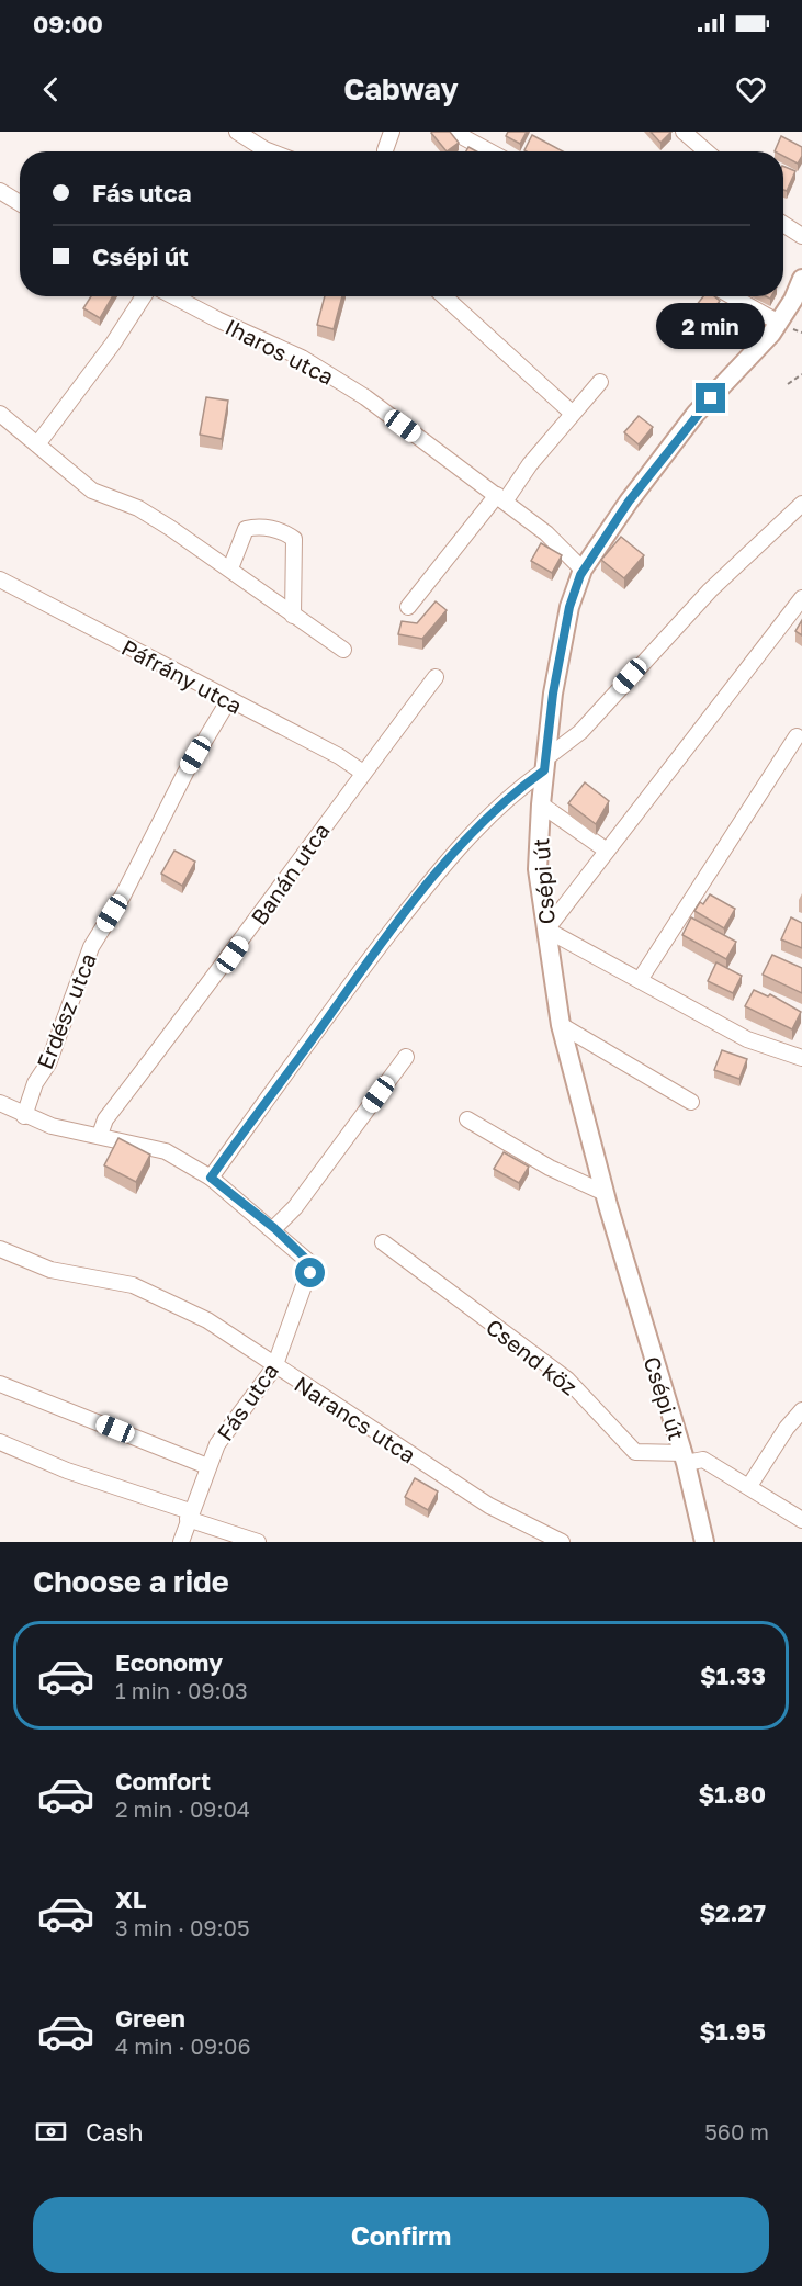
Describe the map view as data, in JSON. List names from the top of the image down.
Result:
{
  "streets": {
    "street": [
      "Iharos utca",
      "Páfrány utca",
      "Banán utca",
      "Csépi út",
      "Erdész utca",
      "Csend köz",
      "Fás utca",
      "Narancs utca"
    ]
  },
  "crossings": [
    ["Iharos utca", "Csépi út"],
    ["Páfrány utca", "Banán utca"],
    ["Páfrány utca", "Erdész utca"],
    ["Banán utca", "Fás utca"],
    ["Csépi út", "Csend köz"],
    ["Erdész utca", "Fás utca"],
    ["Fás utca", "Narancs utca"]
  ],
  "page": {
    "status": "09:00",
    "header": "Cabway",
    "banner": ["Fás utca", "Csépi út"],
    "bubble": "2 min",
    "heading": "Choose a ride",
    "list": [
      {
        "name": "Economy",
        "note": "1 min · 09:03",
        "value": "$1.33"
      },
      {
        "name": "Comfort",
        "note": "2 min · 09:04",
        "value": "$1.80"
      },
      {
        "name": "XL",
        "note": "3 min · 09:05",
        "value": "$2.27"
      },
      {
        "name": "Green",
        "note": "4 min · 09:06",
        "value": "$1.95"
      }
    ],
    "pay": ["Cash", "560 m"],
    "buttons": "Confirm"
  }
}
